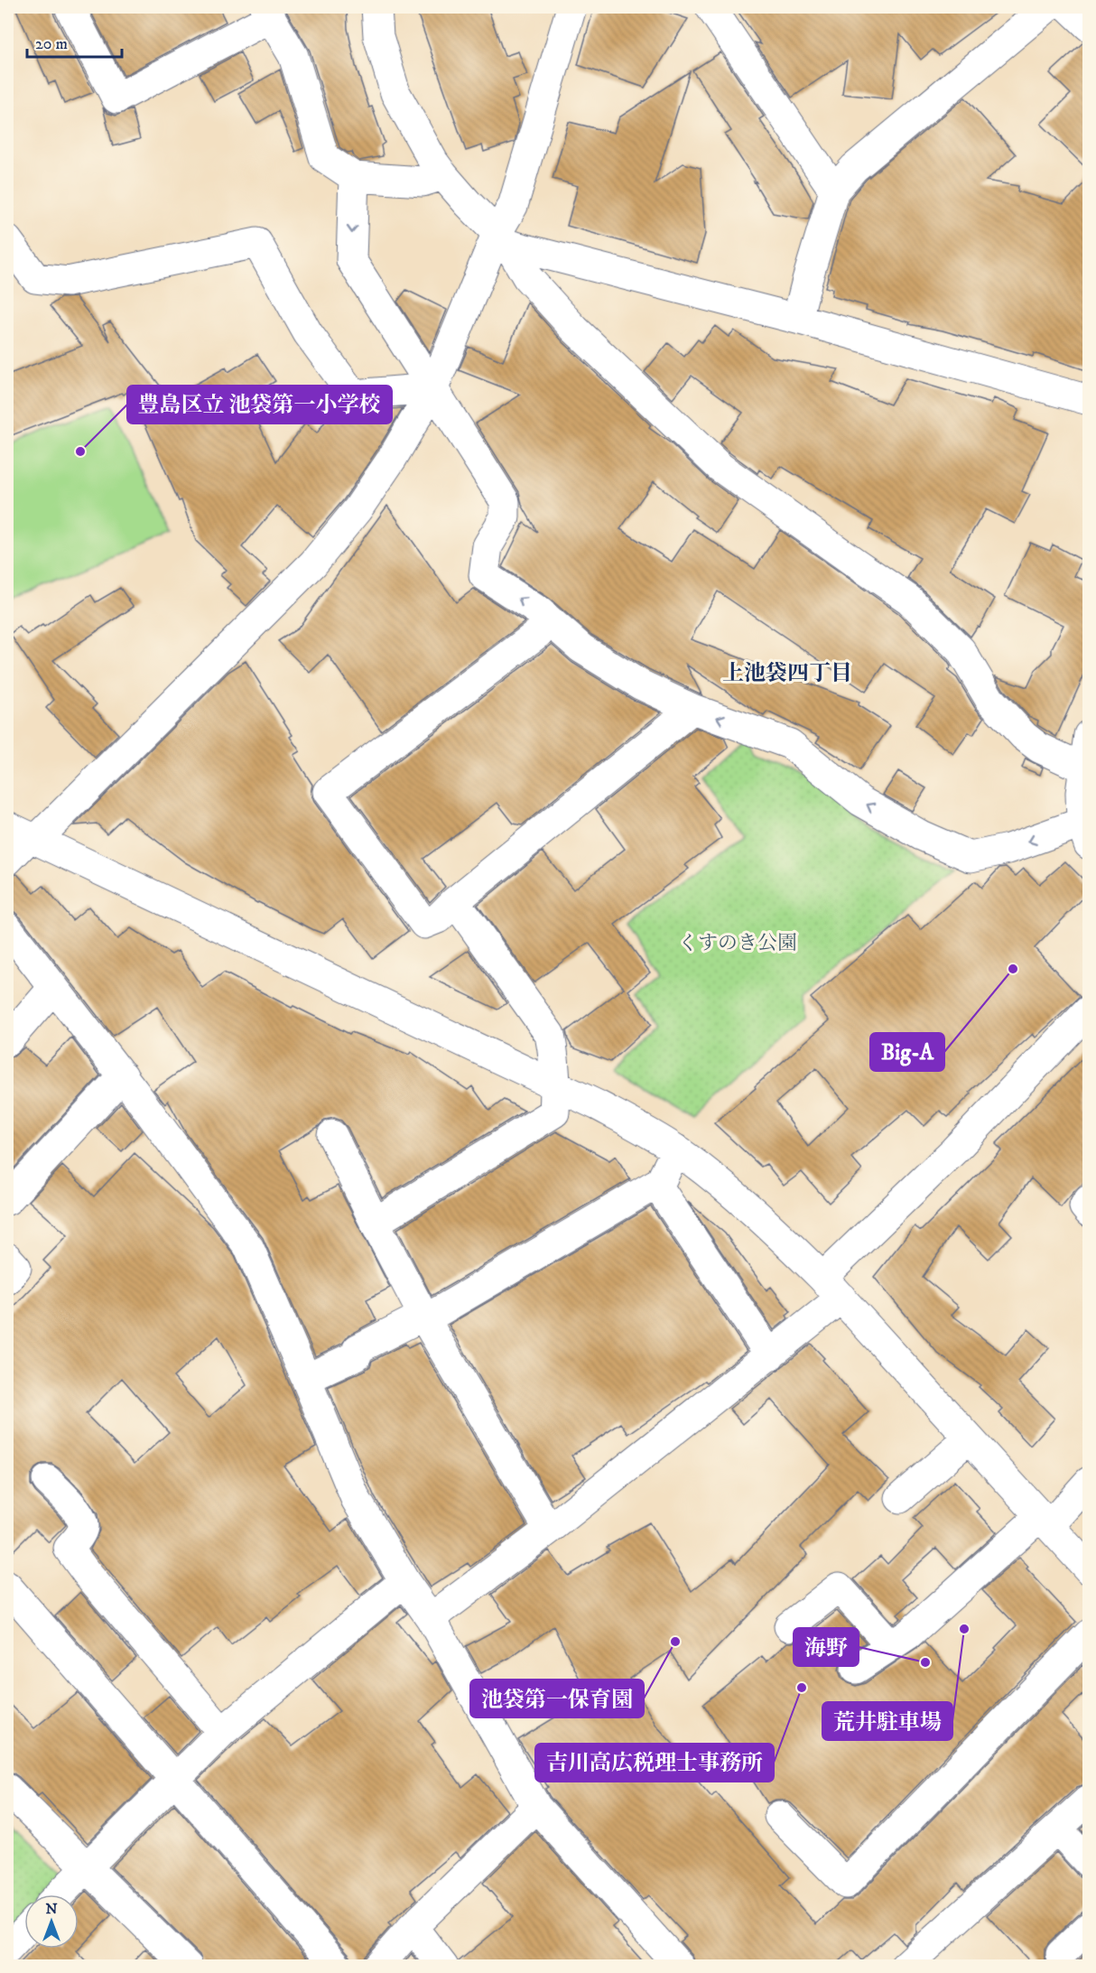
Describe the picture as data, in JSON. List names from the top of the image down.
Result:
{
  "districts": ["上池袋四丁目"],
  "parks": ["くすのき公園"],
  "places": [
    "豊島区立 池袋第一小学校",
    "Big-A",
    "荒井駐車場",
    "池袋第一保育園",
    "海野",
    "吉川高広税理士事務所"
  ],
  "scale_bar": "20 m",
  "north": "top"
}
